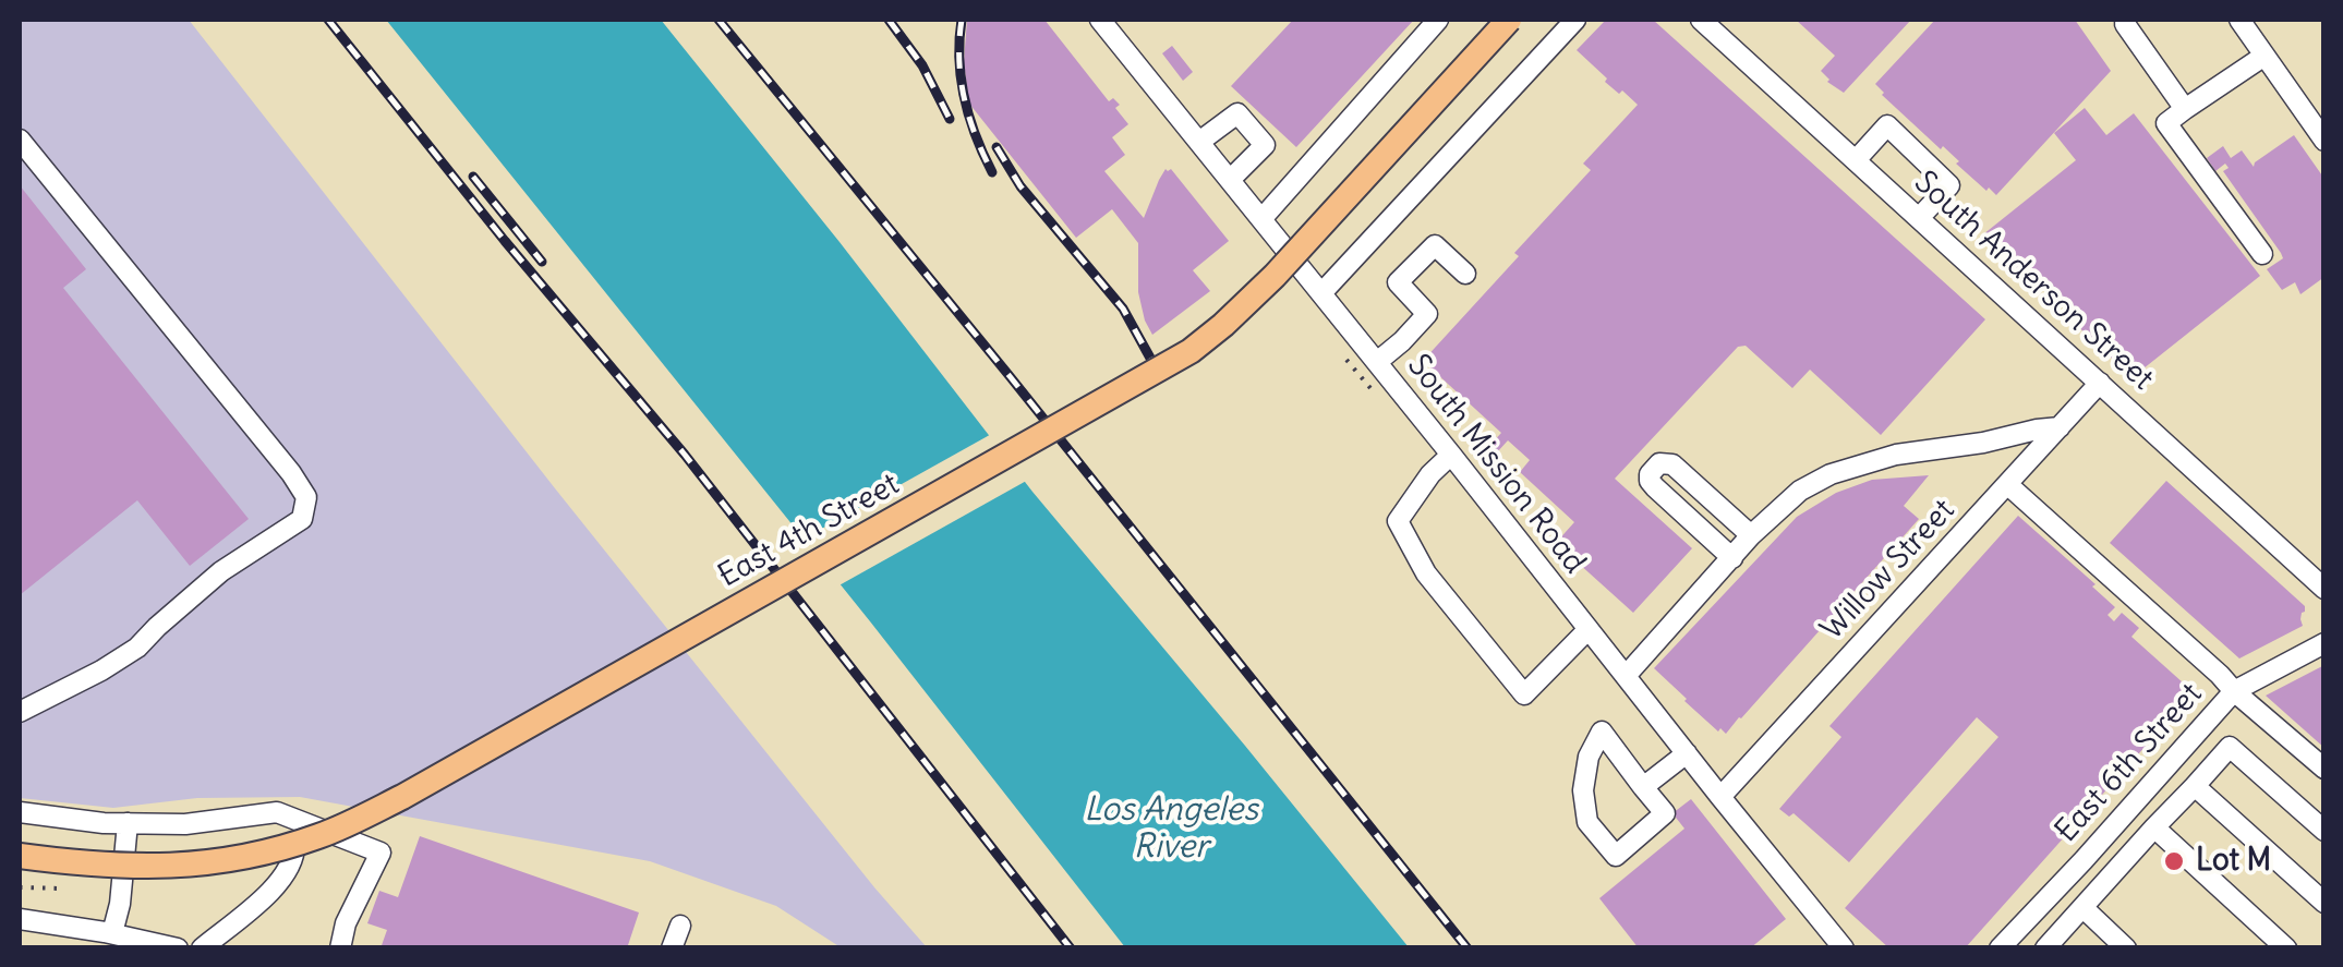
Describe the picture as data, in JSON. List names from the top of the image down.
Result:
{
  "streets": {
    "main road": ["East 4th Street"],
    "street": [
      "South Anderson Street",
      "South Mission Road",
      "Willow Street",
      "East 6th Street"
    ]
  },
  "crossings": [
    ["South Anderson Street", "Willow Street"],
    ["South Mission Road", "Willow Street"]
  ],
  "water": ["Los Angeles River"],
  "places": ["Lot M"]
}
